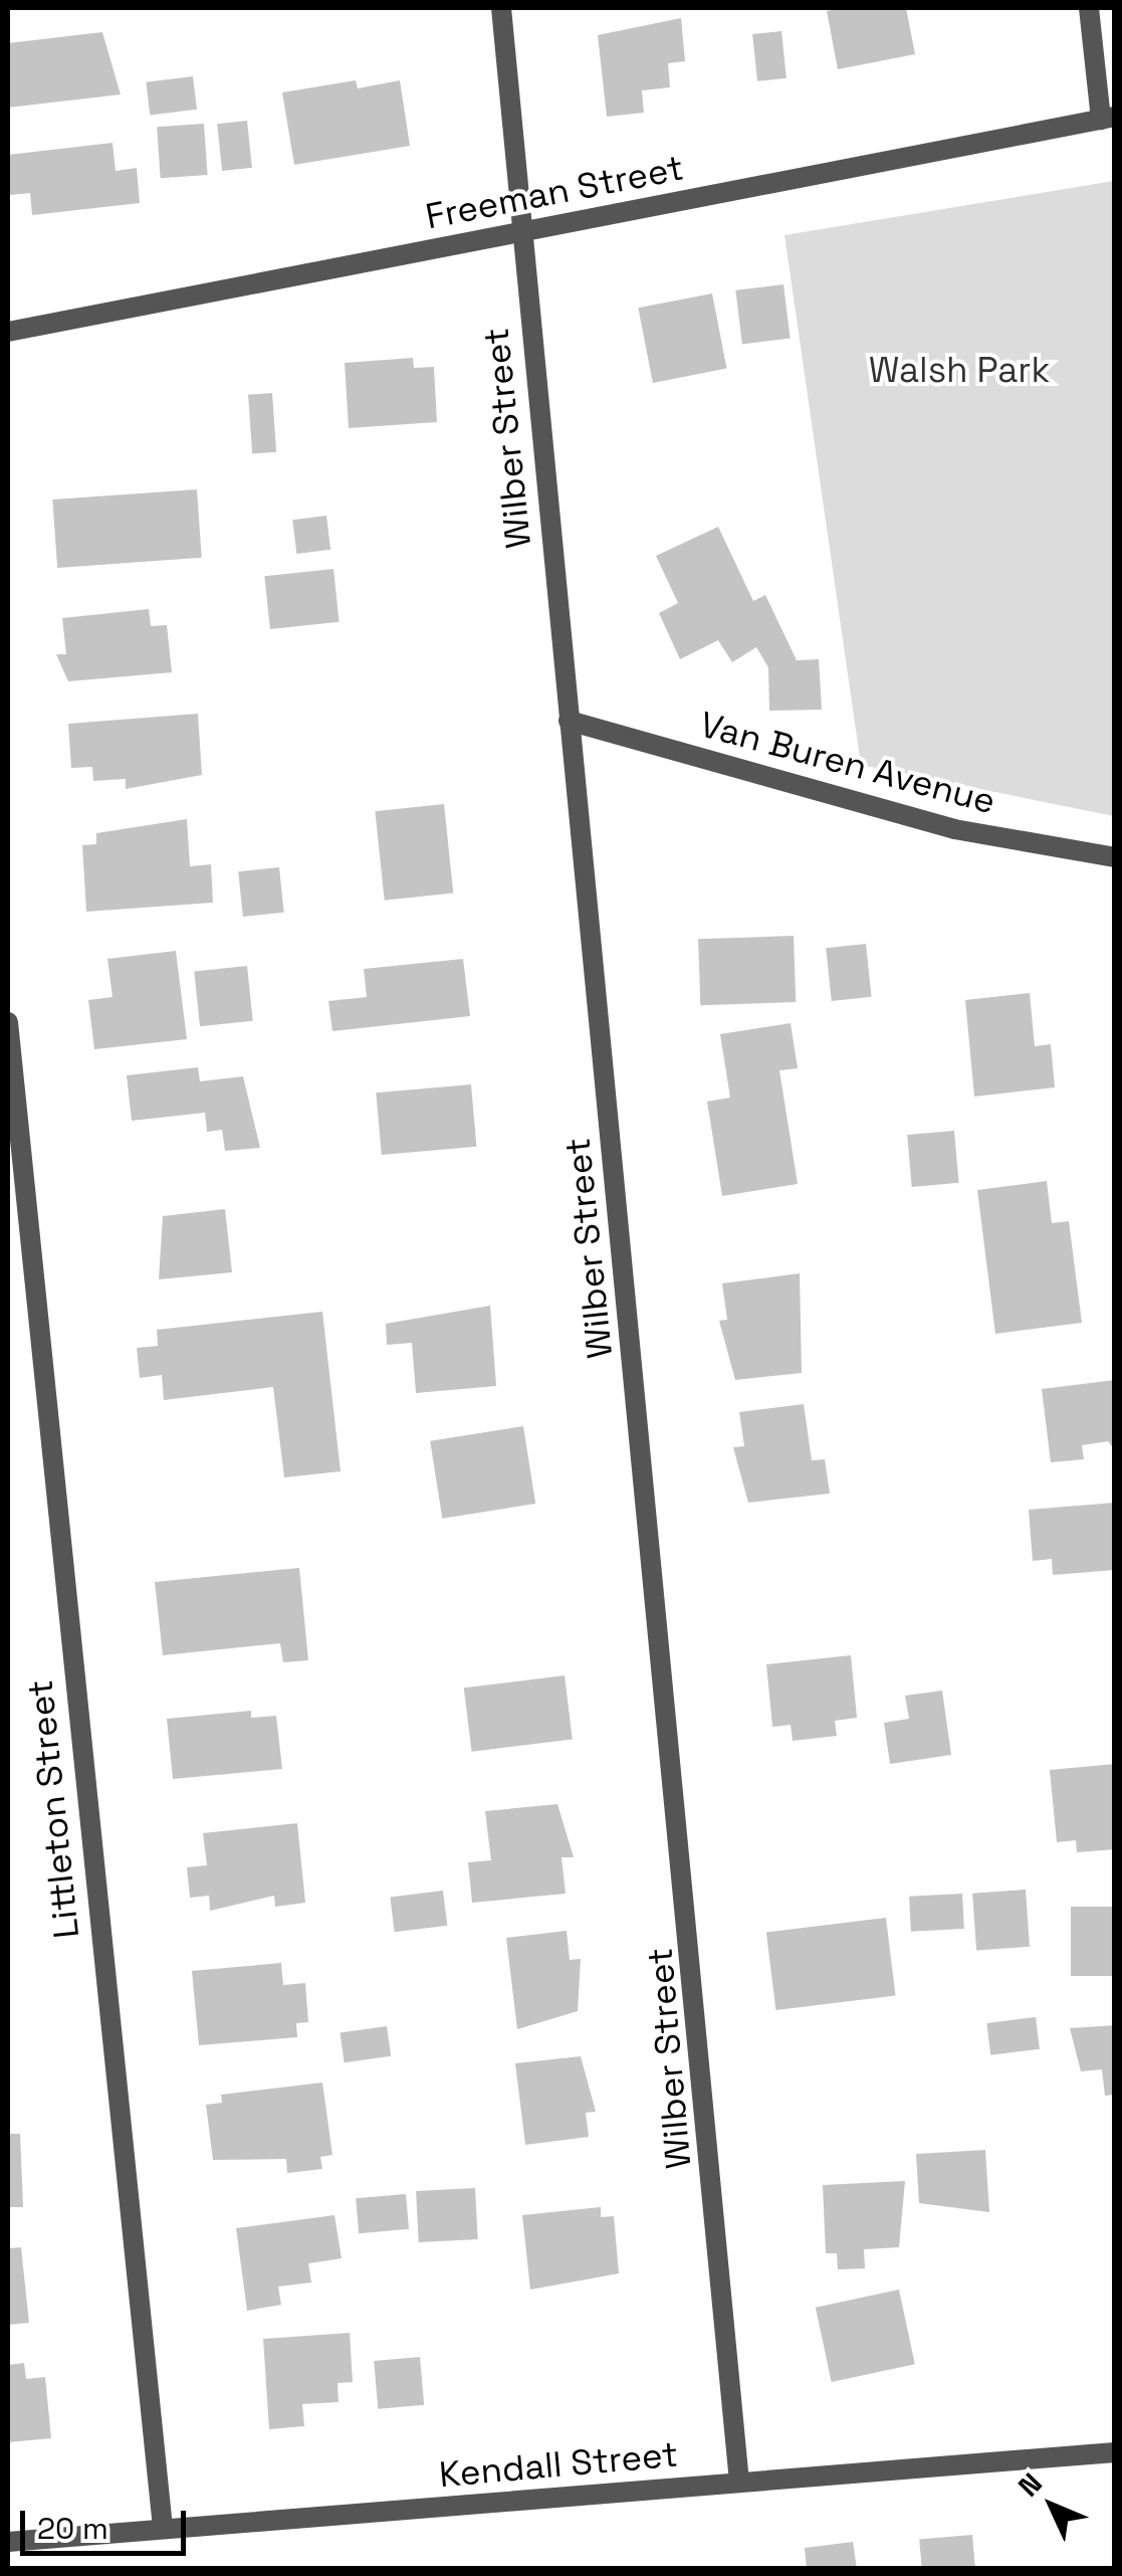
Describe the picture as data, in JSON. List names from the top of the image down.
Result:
{
  "streets": {
    "street": [
      "Freeman Street",
      "Wilber Street",
      "Van Buren Avenue",
      "Littleton Street",
      "Kendall Street"
    ]
  },
  "crossings": [
    ["Freeman Street", "Wilber Street"],
    ["Wilber Street", "Van Buren Avenue"],
    ["Wilber Street", "Kendall Street"],
    ["Littleton Street", "Kendall Street"]
  ],
  "parks": ["Walsh Park"],
  "scale_bar": "20 m",
  "north": "top left"
}
